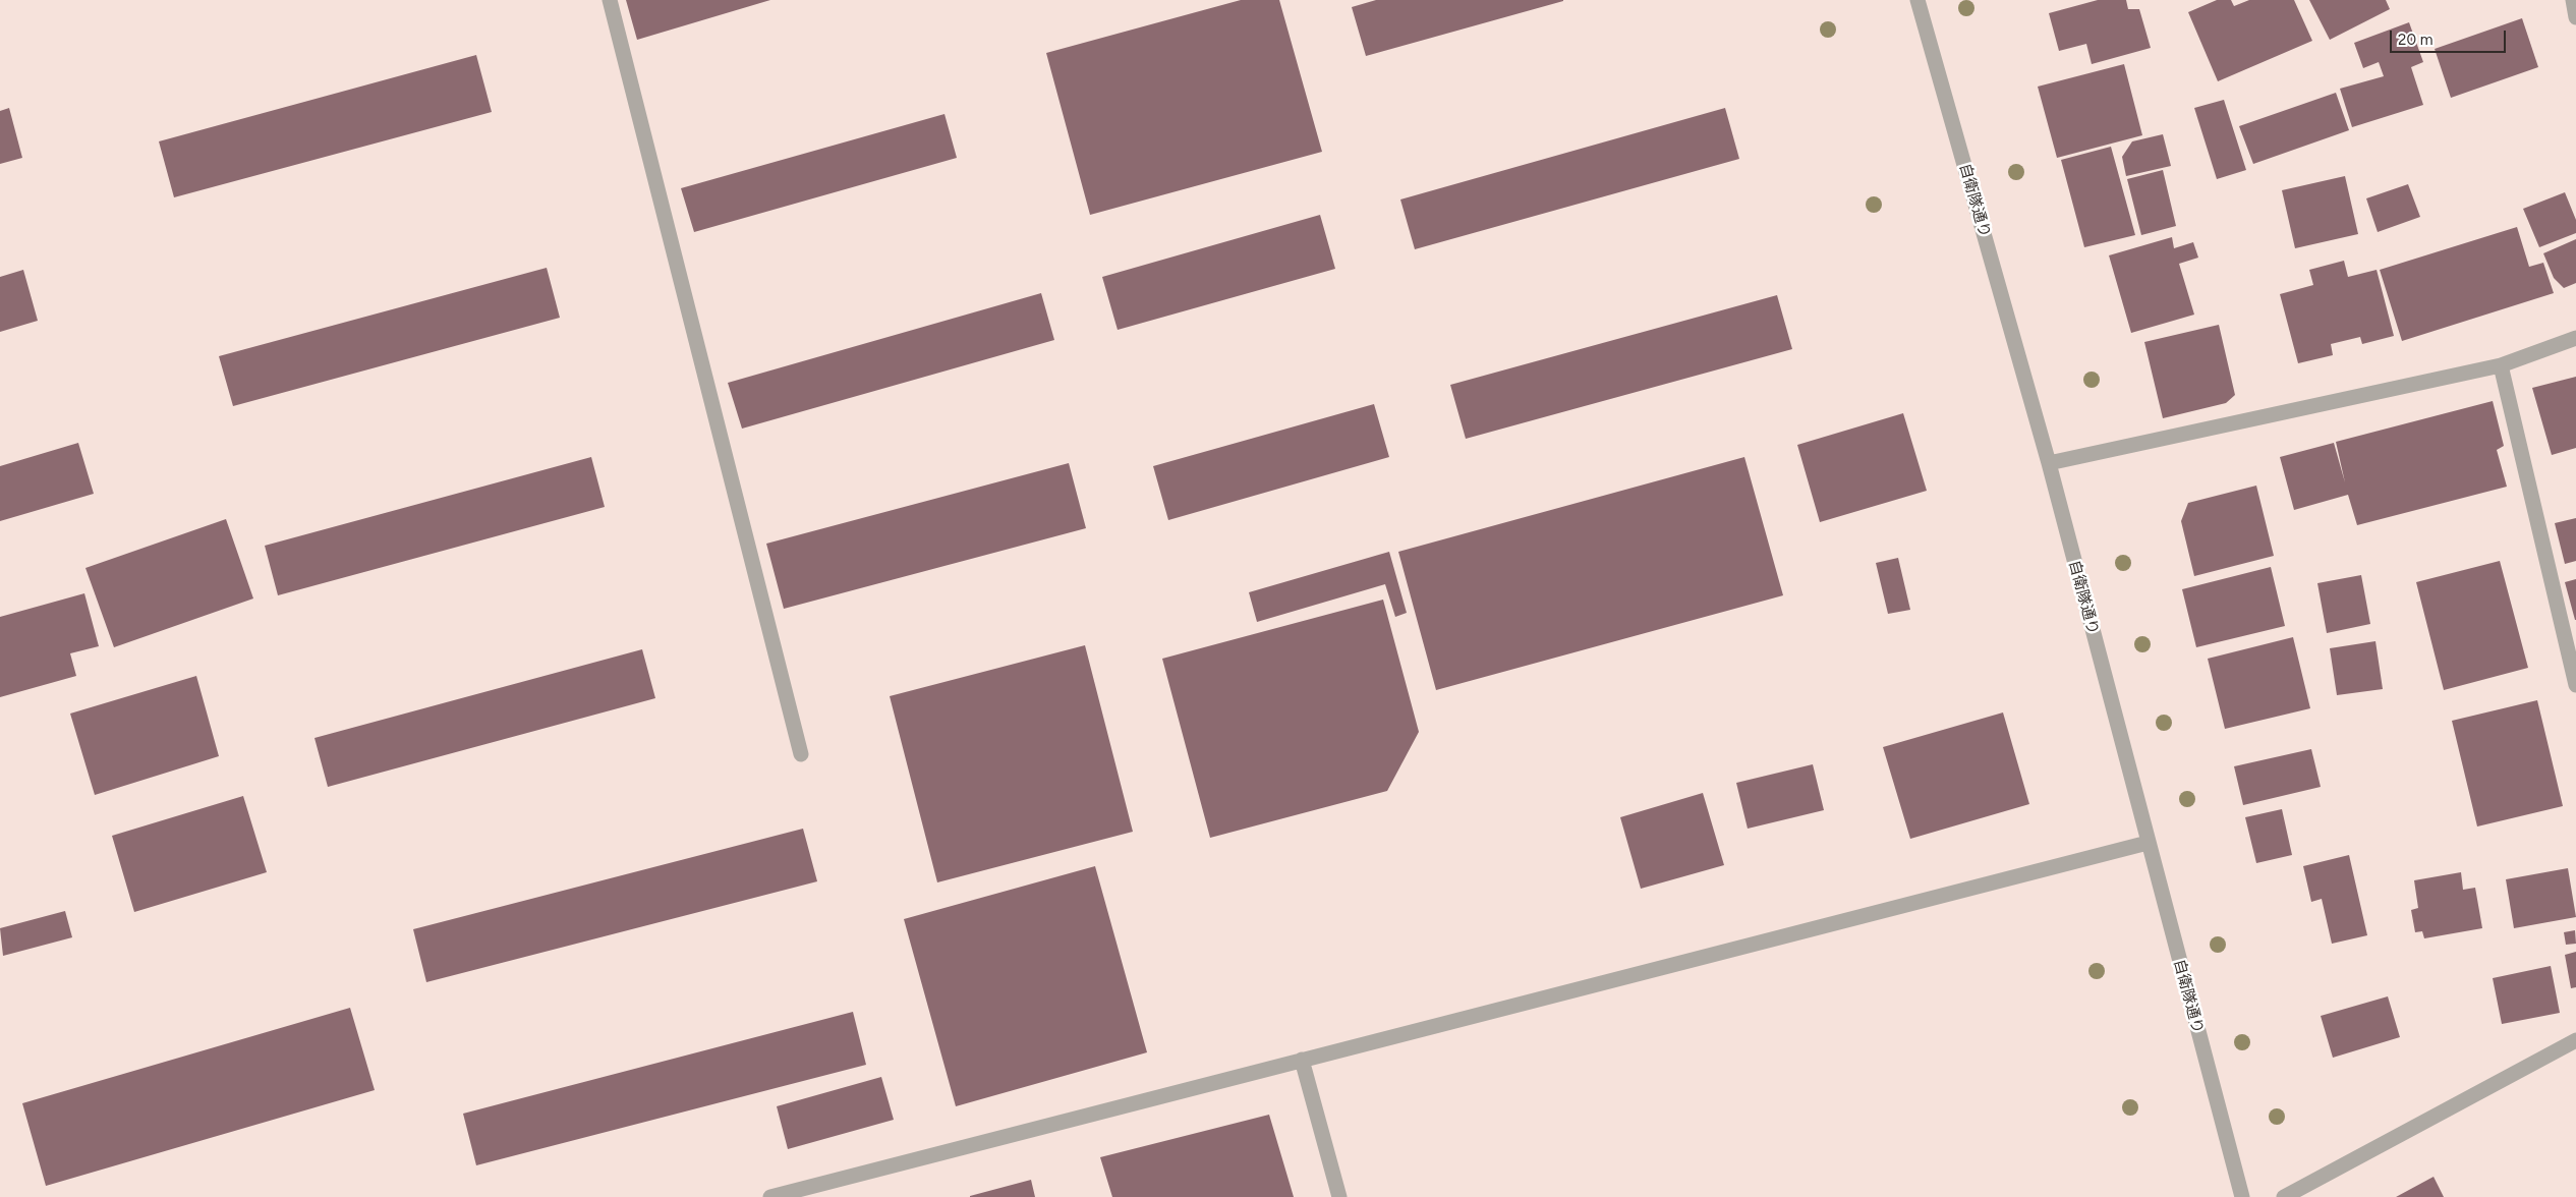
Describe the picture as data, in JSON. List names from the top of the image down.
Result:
{
  "streets": {
    "street": ["自衛隊通り"]
  },
  "scale_bar": "20 m"
}
